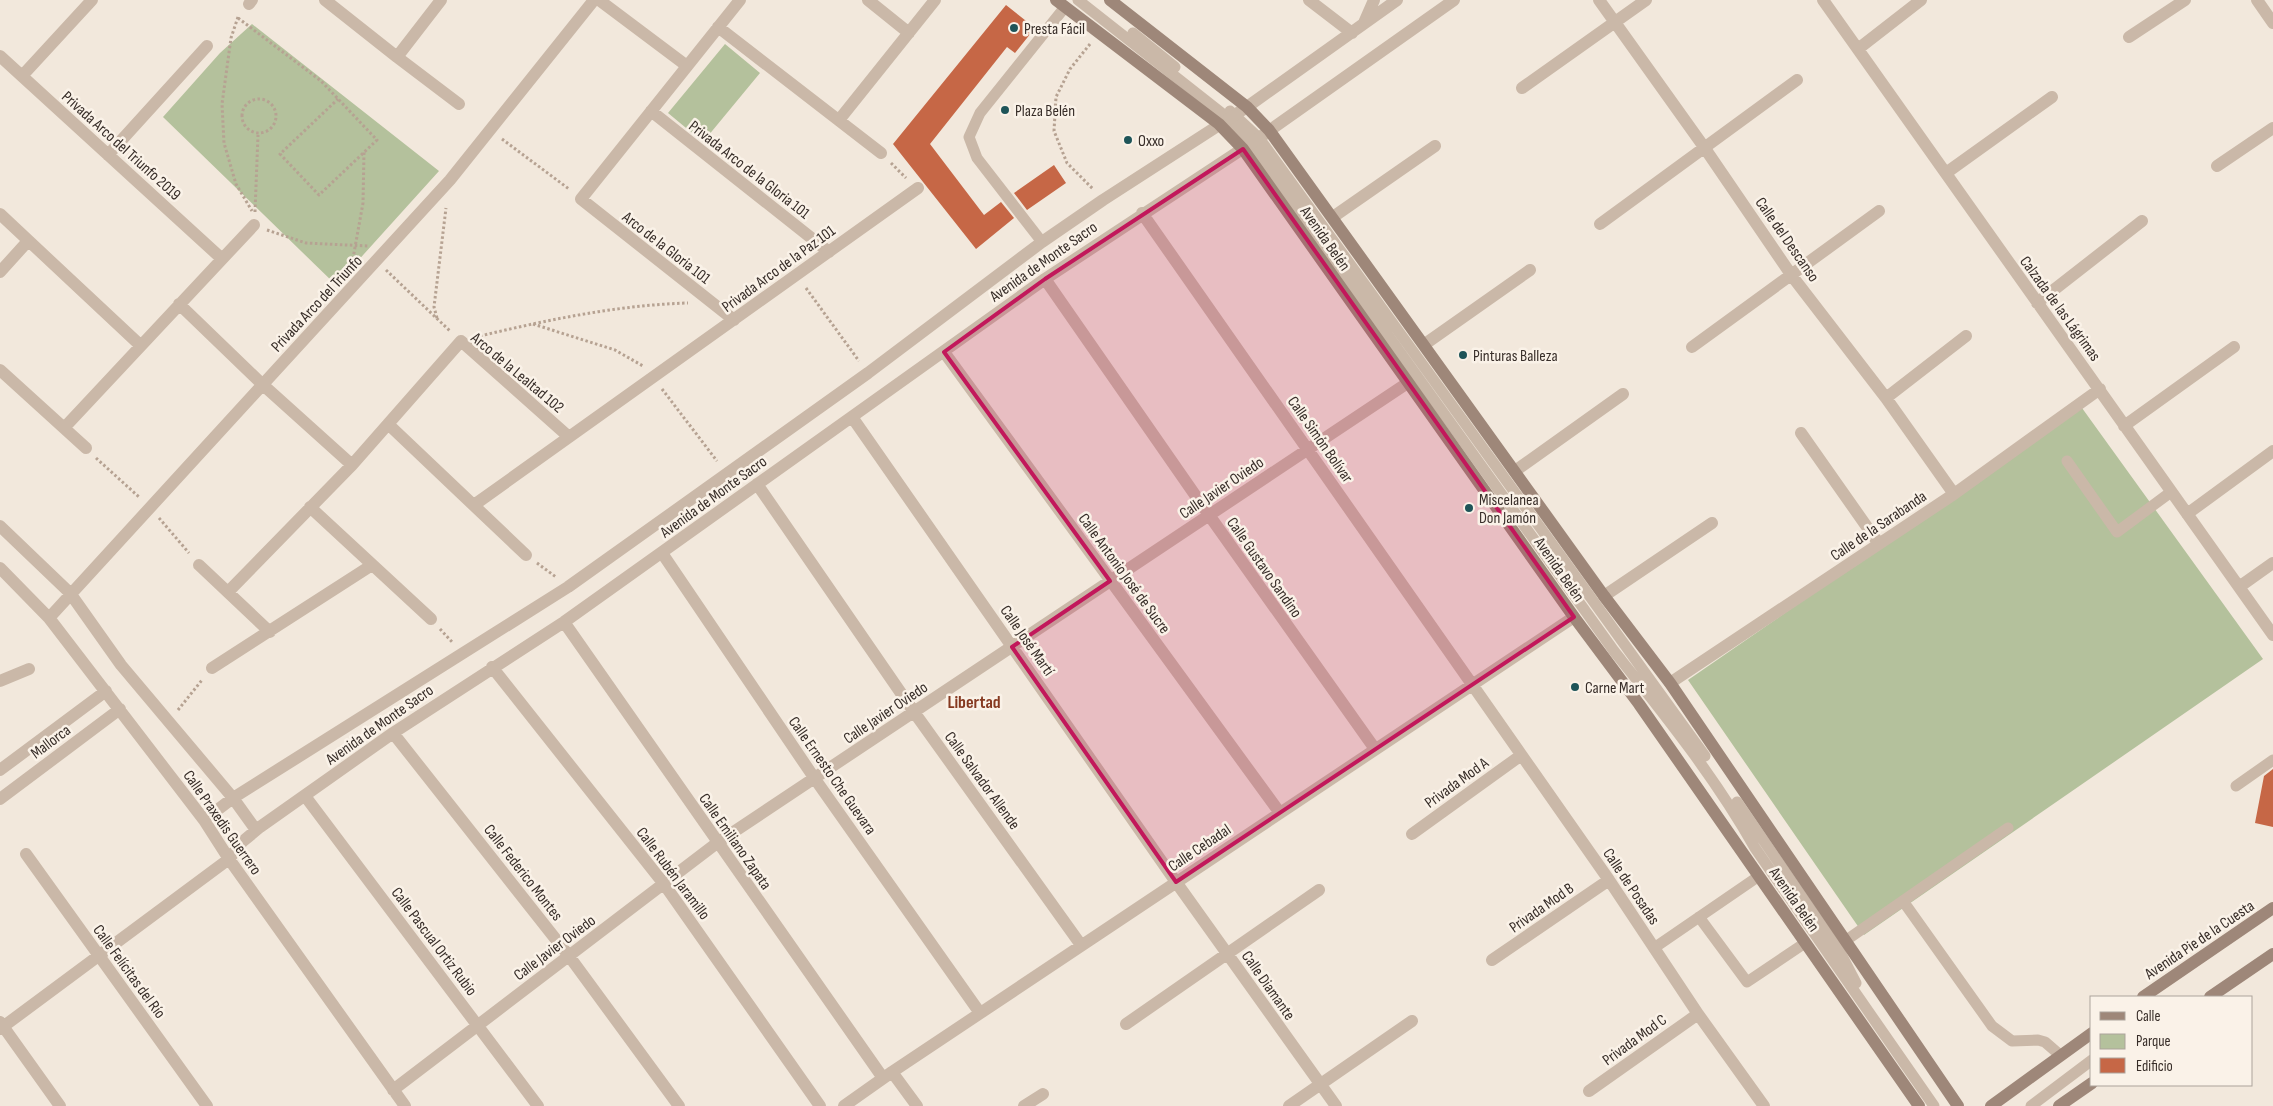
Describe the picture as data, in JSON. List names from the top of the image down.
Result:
{
  "streets": {
    "main road": ["Avenida Belén", "Avenida Pie de la Cuesta"],
    "street": [
      "Privada Arco del Triunfo 2019",
      "Privada Arco de la Gloria 101",
      "Calle del Descanso",
      "Arco de la Gloria 101",
      "Avenida de Monte Sacro",
      "Privada Arco de la Paz 101",
      "Privada Arco del Triunfo",
      "Calzada de las Lágrimas",
      "Arco de la Lealtad 102",
      "Calle Simón Bolívar",
      "Calle Javier Oviedo",
      "Calle de la Sarabanda",
      "Calle Gustavo Sandino",
      "Calle Antonio José de Sucre",
      "Calle José Martí",
      "Mallorca",
      "Calle Ernesto Che Guevara",
      "Calle Salvador Allende",
      "Privada Mod A",
      "Calle Praxedis Guerrero",
      "Calle Emiliano Zapata",
      "Calle Cebadal",
      "Calle Federico Montes",
      "Calle Rubén Jaramillo",
      "Calle de Posadas",
      "Privada Mod B",
      "Calle Pascual Ortiz Rubio",
      "Calle Felícitas del Río",
      "Calle Diamante",
      "Privada Mod C"
    ]
  },
  "crossings": [
    ["Privada Arco de la Gloria 101", "Privada Arco de la Paz 101"],
    ["Avenida Belén", "Avenida de Monte Sacro"],
    ["Avenida Belén", "Calle Javier Oviedo"],
    ["Avenida Belén", "Calle de la Sarabanda"],
    ["Avenida Belén", "Calle Cebadal"],
    ["Calle del Descanso", "Calle de la Sarabanda"],
    ["Arco de la Gloria 101", "Privada Arco de la Paz 101"],
    ["Avenida de Monte Sacro", "Calle Simón Bolívar"],
    ["Avenida de Monte Sacro", "Calle Gustavo Sandino"],
    ["Avenida de Monte Sacro", "Calle Antonio José de Sucre"],
    ["Avenida de Monte Sacro", "Calle José Martí"],
    ["Avenida de Monte Sacro", "Calle Ernesto Che Guevara"],
    ["Avenida de Monte Sacro", "Calle Salvador Allende"],
    ["Avenida de Monte Sacro", "Calle Praxedis Guerrero"],
    ["Avenida de Monte Sacro", "Calle Emiliano Zapata"],
    ["Avenida de Monte Sacro", "Calle Federico Montes"],
    ["Avenida de Monte Sacro", "Calle Rubén Jaramillo"],
    ["Avenida de Monte Sacro", "Calle Pascual Ortiz Rubio"],
    ["Avenida de Monte Sacro", "Calle Felícitas del Río"],
    ["Privada Arco del Triunfo", "Calle Praxedis Guerrero"],
    ["Calzada de las Lágrimas", "Calle de la Sarabanda"],
    ["Calle Simón Bolívar", "Calle Javier Oviedo"],
    ["Calle Simón Bolívar", "Calle Cebadal"],
    ["Calle Simón Bolívar", "Calle de Posadas"],
    ["Calle Javier Oviedo", "Calle Gustavo Sandino"],
    ["Calle Javier Oviedo", "Calle Antonio José de Sucre"],
    ["Calle Javier Oviedo", "Calle José Martí"],
    ["Calle Javier Oviedo", "Calle Ernesto Che Guevara"],
    ["Calle Javier Oviedo", "Calle Salvador Allende"],
    ["Calle Javier Oviedo", "Calle Praxedis Guerrero"],
    ["Calle Javier Oviedo", "Calle Emiliano Zapata"],
    ["Calle Javier Oviedo", "Calle Federico Montes"],
    ["Calle Javier Oviedo", "Calle Rubén Jaramillo"],
    ["Calle Javier Oviedo", "Calle Pascual Ortiz Rubio"],
    ["Calle Gustavo Sandino", "Calle Cebadal"],
    ["Calle Antonio José de Sucre", "Calle Cebadal"],
    ["Calle José Martí", "Calle Cebadal"],
    ["Calle José Martí", "Calle Diamante"],
    ["Mallorca", "Calle Praxedis Guerrero"],
    ["Calle Ernesto Che Guevara", "Calle Cebadal"],
    ["Calle Salvador Allende", "Calle Cebadal"],
    ["Privada Mod A", "Calle de Posadas"],
    ["Calle Emiliano Zapata", "Calle Cebadal"],
    ["Calle Cebadal", "Calle de Posadas"],
    ["Calle Cebadal", "Calle Diamante"],
    ["Calle de Posadas", "Privada Mod B"],
    ["Calle de Posadas", "Privada Mod C"]
  ],
  "districts": ["Libertad"],
  "places": [
    "Presta Fácil",
    "Plaza Belén",
    "Oxxo",
    "Pinturas Balleza",
    "Miscelanea Don Jamón",
    "Carne Mart"
  ],
  "legend": ["Calle", "Parque", "Edificio"]
}
